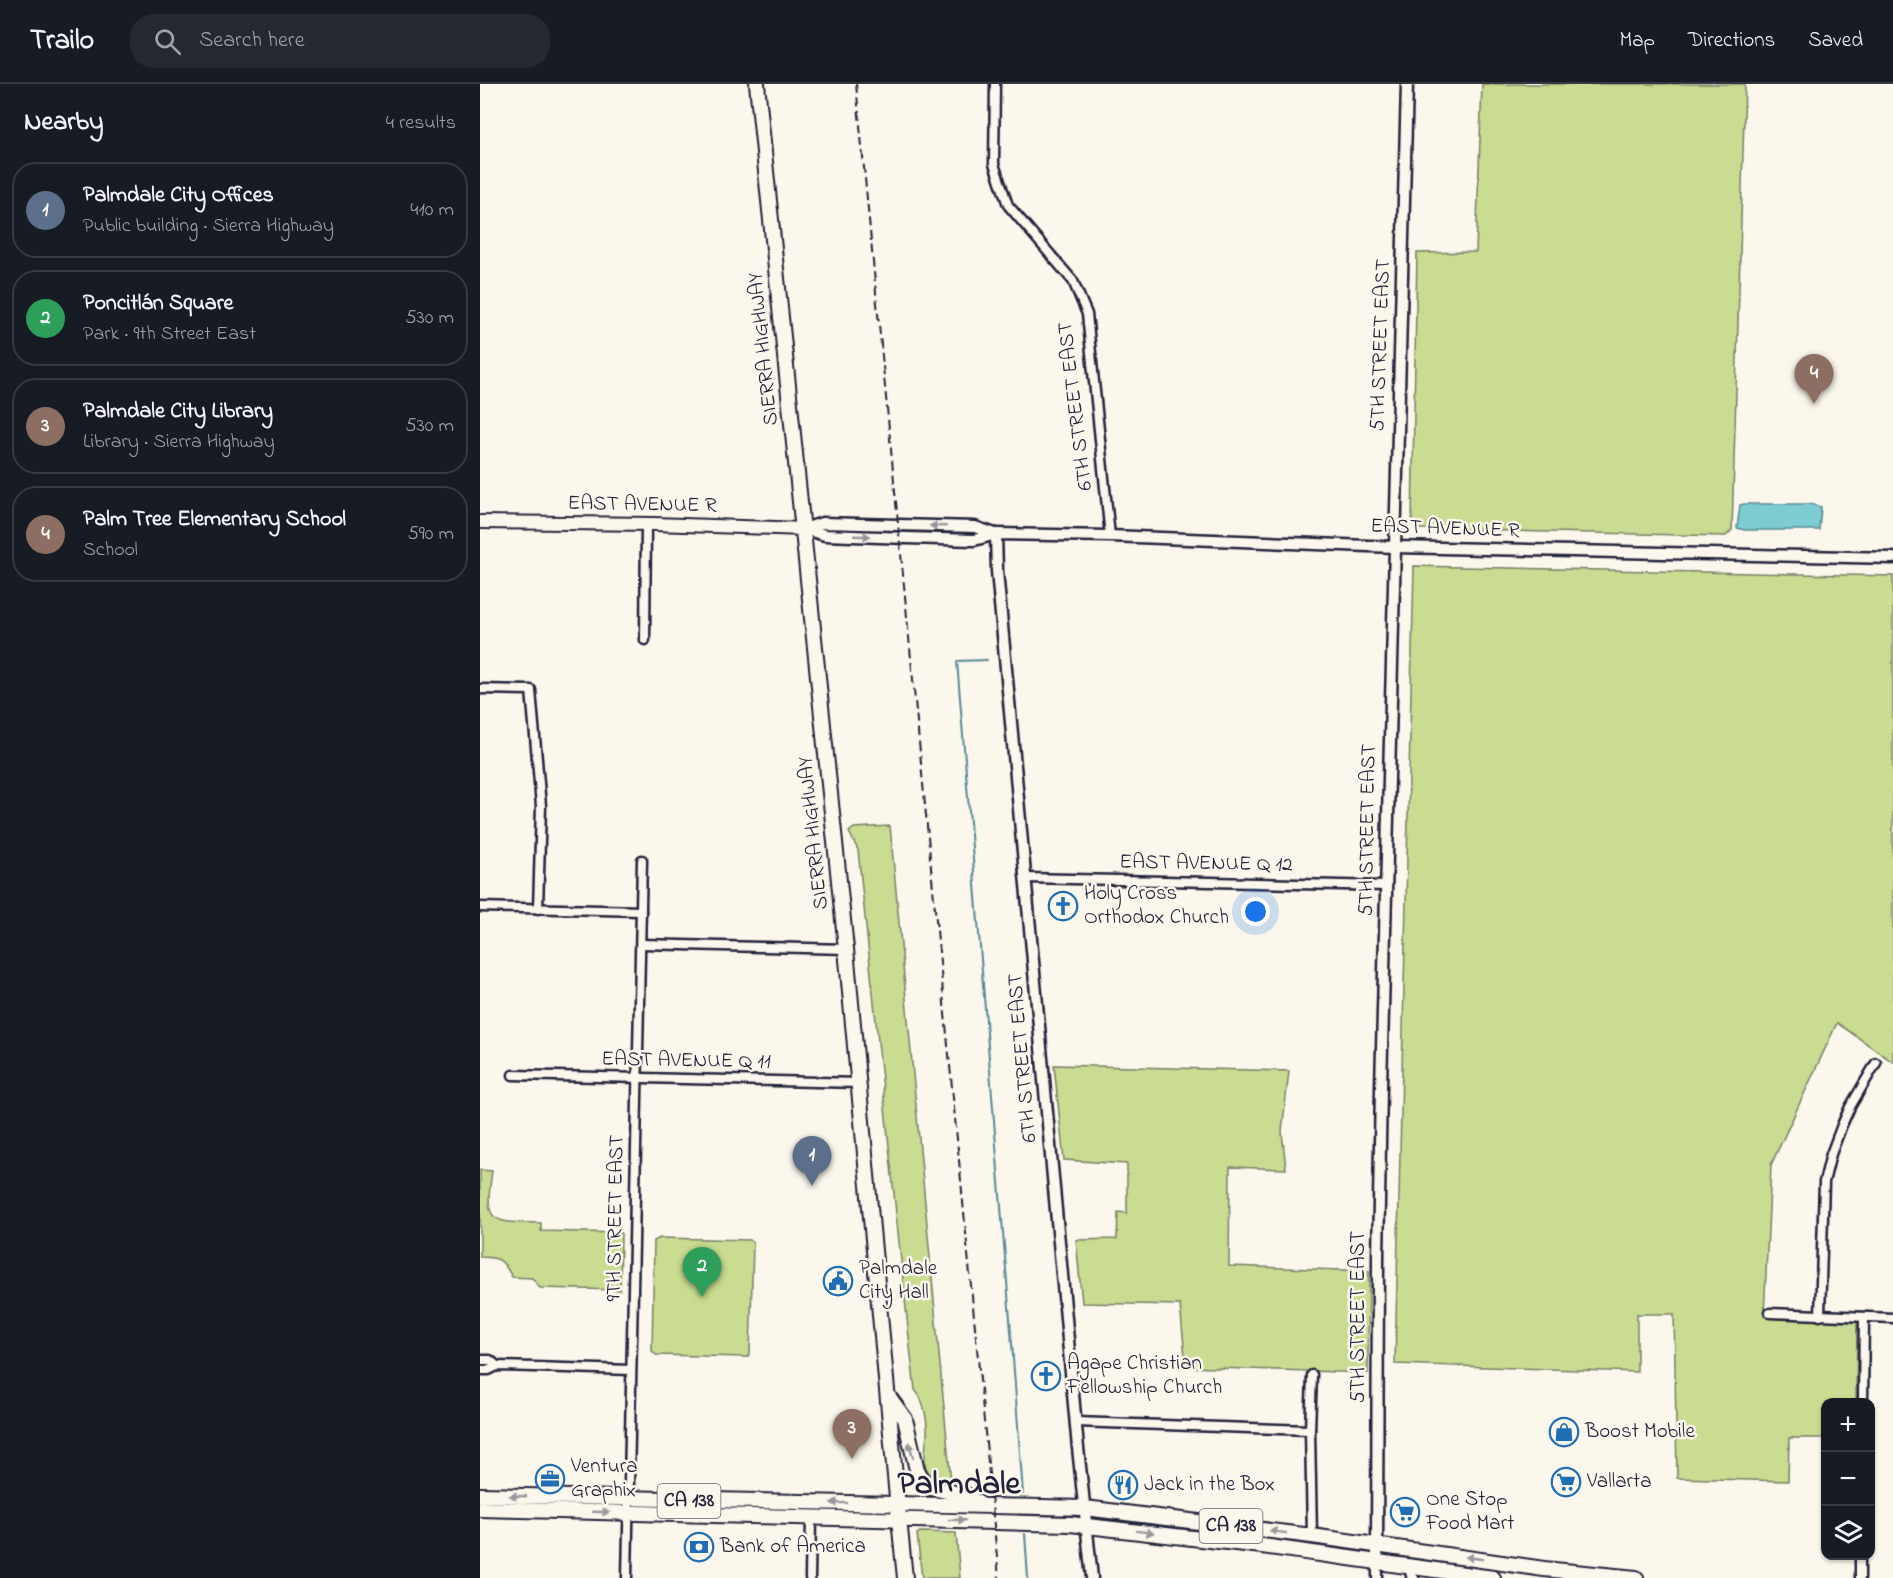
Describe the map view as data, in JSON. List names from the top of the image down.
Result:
{
  "streets": {
    "main road": ["SIERRA HIGHWAY", "EAST AVENUE R", "CA 138"],
    "street": [
      "5TH STREET EAST",
      "6TH STREET EAST",
      "EAST AVENUE Q 12",
      "EAST AVENUE Q 11",
      "9TH STREET EAST"
    ]
  },
  "crossings": [
    ["5TH STREET EAST", "EAST AVENUE R"],
    ["5TH STREET EAST", "EAST AVENUE Q 12"],
    ["5TH STREET EAST", "CA 138"],
    ["SIERRA HIGHWAY", "EAST AVENUE R"],
    ["SIERRA HIGHWAY", "EAST AVENUE Q 11"],
    ["SIERRA HIGHWAY", "CA 138"],
    ["6TH STREET EAST", "EAST AVENUE R"],
    ["6TH STREET EAST", "EAST AVENUE Q 12"],
    ["6TH STREET EAST", "CA 138"],
    ["EAST AVENUE Q 11", "9TH STREET EAST"],
    ["9TH STREET EAST", "CA 138"]
  ],
  "districts": ["Palmdale"],
  "places": {
    "church": ["Holy Cross Orthodox Church", "Agape Christian Fellowship Church"],
    "public building": ["Palmdale City Hall"],
    "shop": ["Boost Mobile"],
    "office": ["Ventura Graphix"],
    "supermarket": ["Vallarta", "One Stop Food Mart"],
    "restaurant": ["Jack in the Box"],
    "bank": ["Bank of America"]
  },
  "page": {
    "header": "Trailo",
    "search": "Search here",
    "nav": ["Map", "Directions", "Saved"],
    "heading": ["Nearby", "4 results"],
    "list": [
      {
        "mark": "1",
        "name": "Palmdale City Offices",
        "note": "Public building · Sierra Highway",
        "value": "410 m"
      },
      {
        "mark": "2",
        "name": "Poncitlán Square",
        "note": "Park · 9th Street East",
        "value": "530 m"
      },
      {
        "mark": "3",
        "name": "Palmdale City Library",
        "note": "Library · Sierra Highway",
        "value": "530 m"
      },
      {
        "mark": "4",
        "name": "Palm Tree Elementary School",
        "note": "School",
        "value": "590 m"
      }
    ],
    "pins": [
      "4",
      "1",
      "2",
      "3"
    ],
    "map_buttons": ["+", "−"]
  }
}
